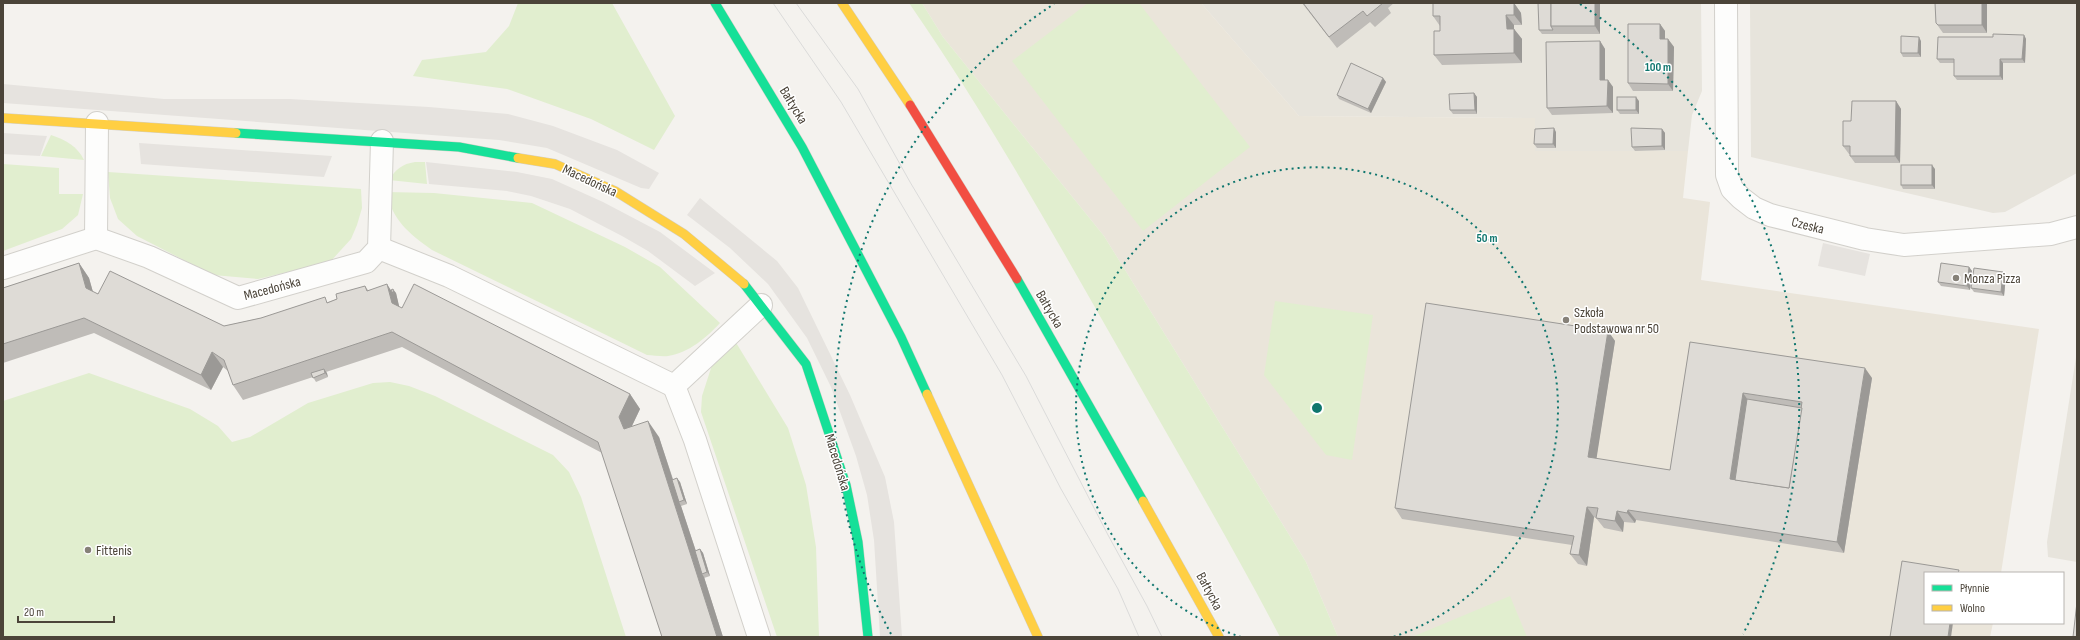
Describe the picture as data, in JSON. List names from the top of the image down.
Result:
{
  "streets": {
    "main road": ["Bałtycka", "Macedońska"],
    "street": ["Czeska"]
  },
  "places": ["Monza Pizza", "Szkoła Podstawowa nr 50", "Fittenis"],
  "legend": ["Płynnie", "Wolno"],
  "scale_bar": "20 m",
  "rings": ["100 m", "50 m"]
}
